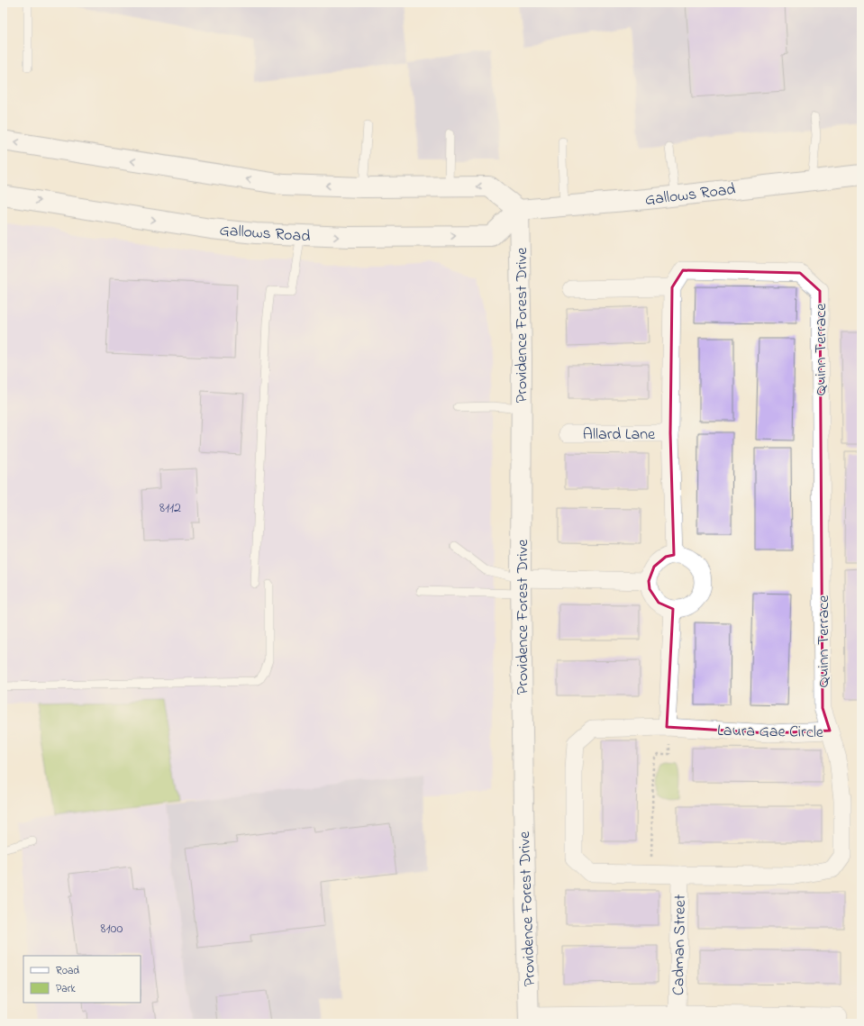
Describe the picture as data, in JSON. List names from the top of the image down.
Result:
{
  "streets": {
    "main road": ["Gallows Road", "Providence Forest Drive"],
    "street": [
      "Quinn Terrace",
      "Allard Lane",
      "Laura Gae Circle",
      "Cadman Street"
    ]
  },
  "crossings": [
    ["Gallows Road", "Providence Forest Drive"],
    ["Quinn Terrace", "Laura Gae Circle"],
    ["Laura Gae Circle", "Cadman Street"]
  ],
  "house_numbers": ["8112", "8100"],
  "legend": ["Road", "Park"]
}
